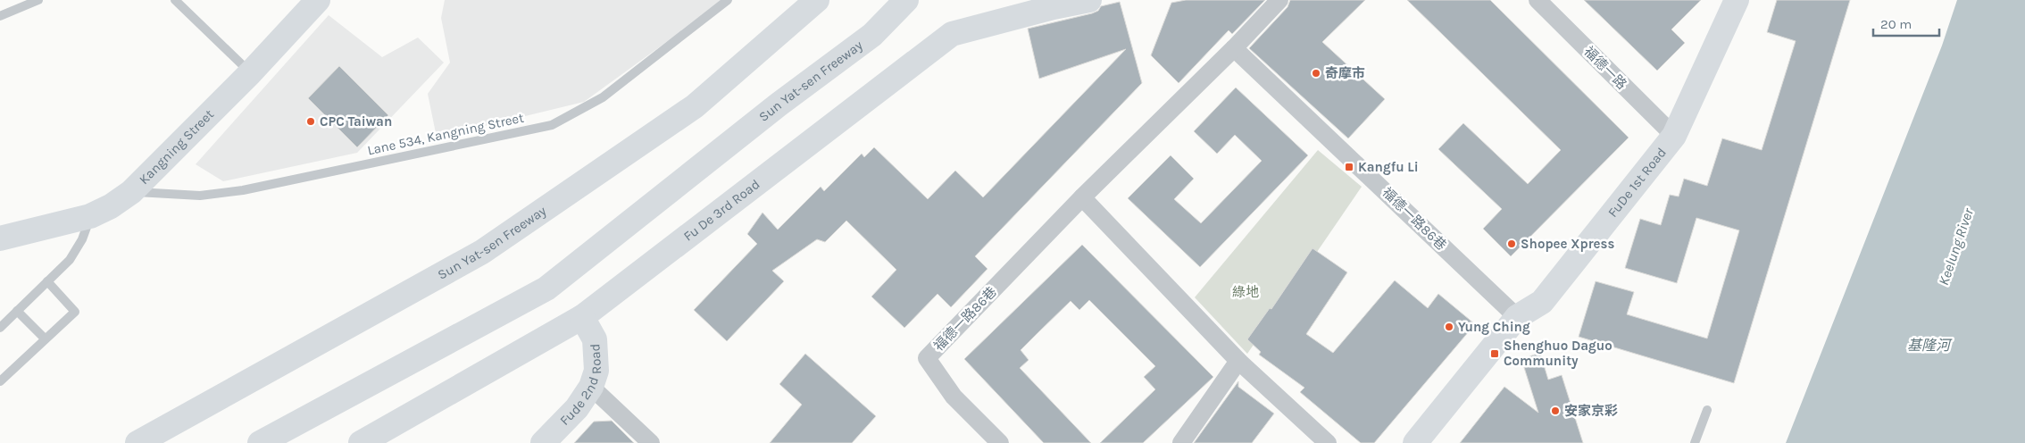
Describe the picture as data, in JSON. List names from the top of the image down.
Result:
{
  "streets": {
    "main road": [
      "Sun Yat-sen Freeway",
      "Kangning Street",
      "FuDe 1st Road",
      "Fu De 3rd Road",
      "Fude 2nd Road"
    ],
    "street": ["福德一路", "福德一路86巷"],
    "lane": ["Lane 534, Kangning Street"]
  },
  "crossings": [
    ["福德一路", "FuDe 1st Road"],
    ["Lane 534, Kangning Street", "Kangning Street"],
    ["FuDe 1st Road", "福德一路86巷"],
    ["Fu De 3rd Road", "Fude 2nd Road"]
  ],
  "water": ["Keelung River", "基隆河"],
  "parks": ["綠地"],
  "places": {
    "other": [
      "奇摩市",
      "CPC Taiwan",
      "Shopee Xpress",
      "Yung Ching",
      "安家京彩"
    ],
    "transit": ["Kangfu Li", "Shenghuo Daguo Community"]
  },
  "scale_bar": "20 m"
}
